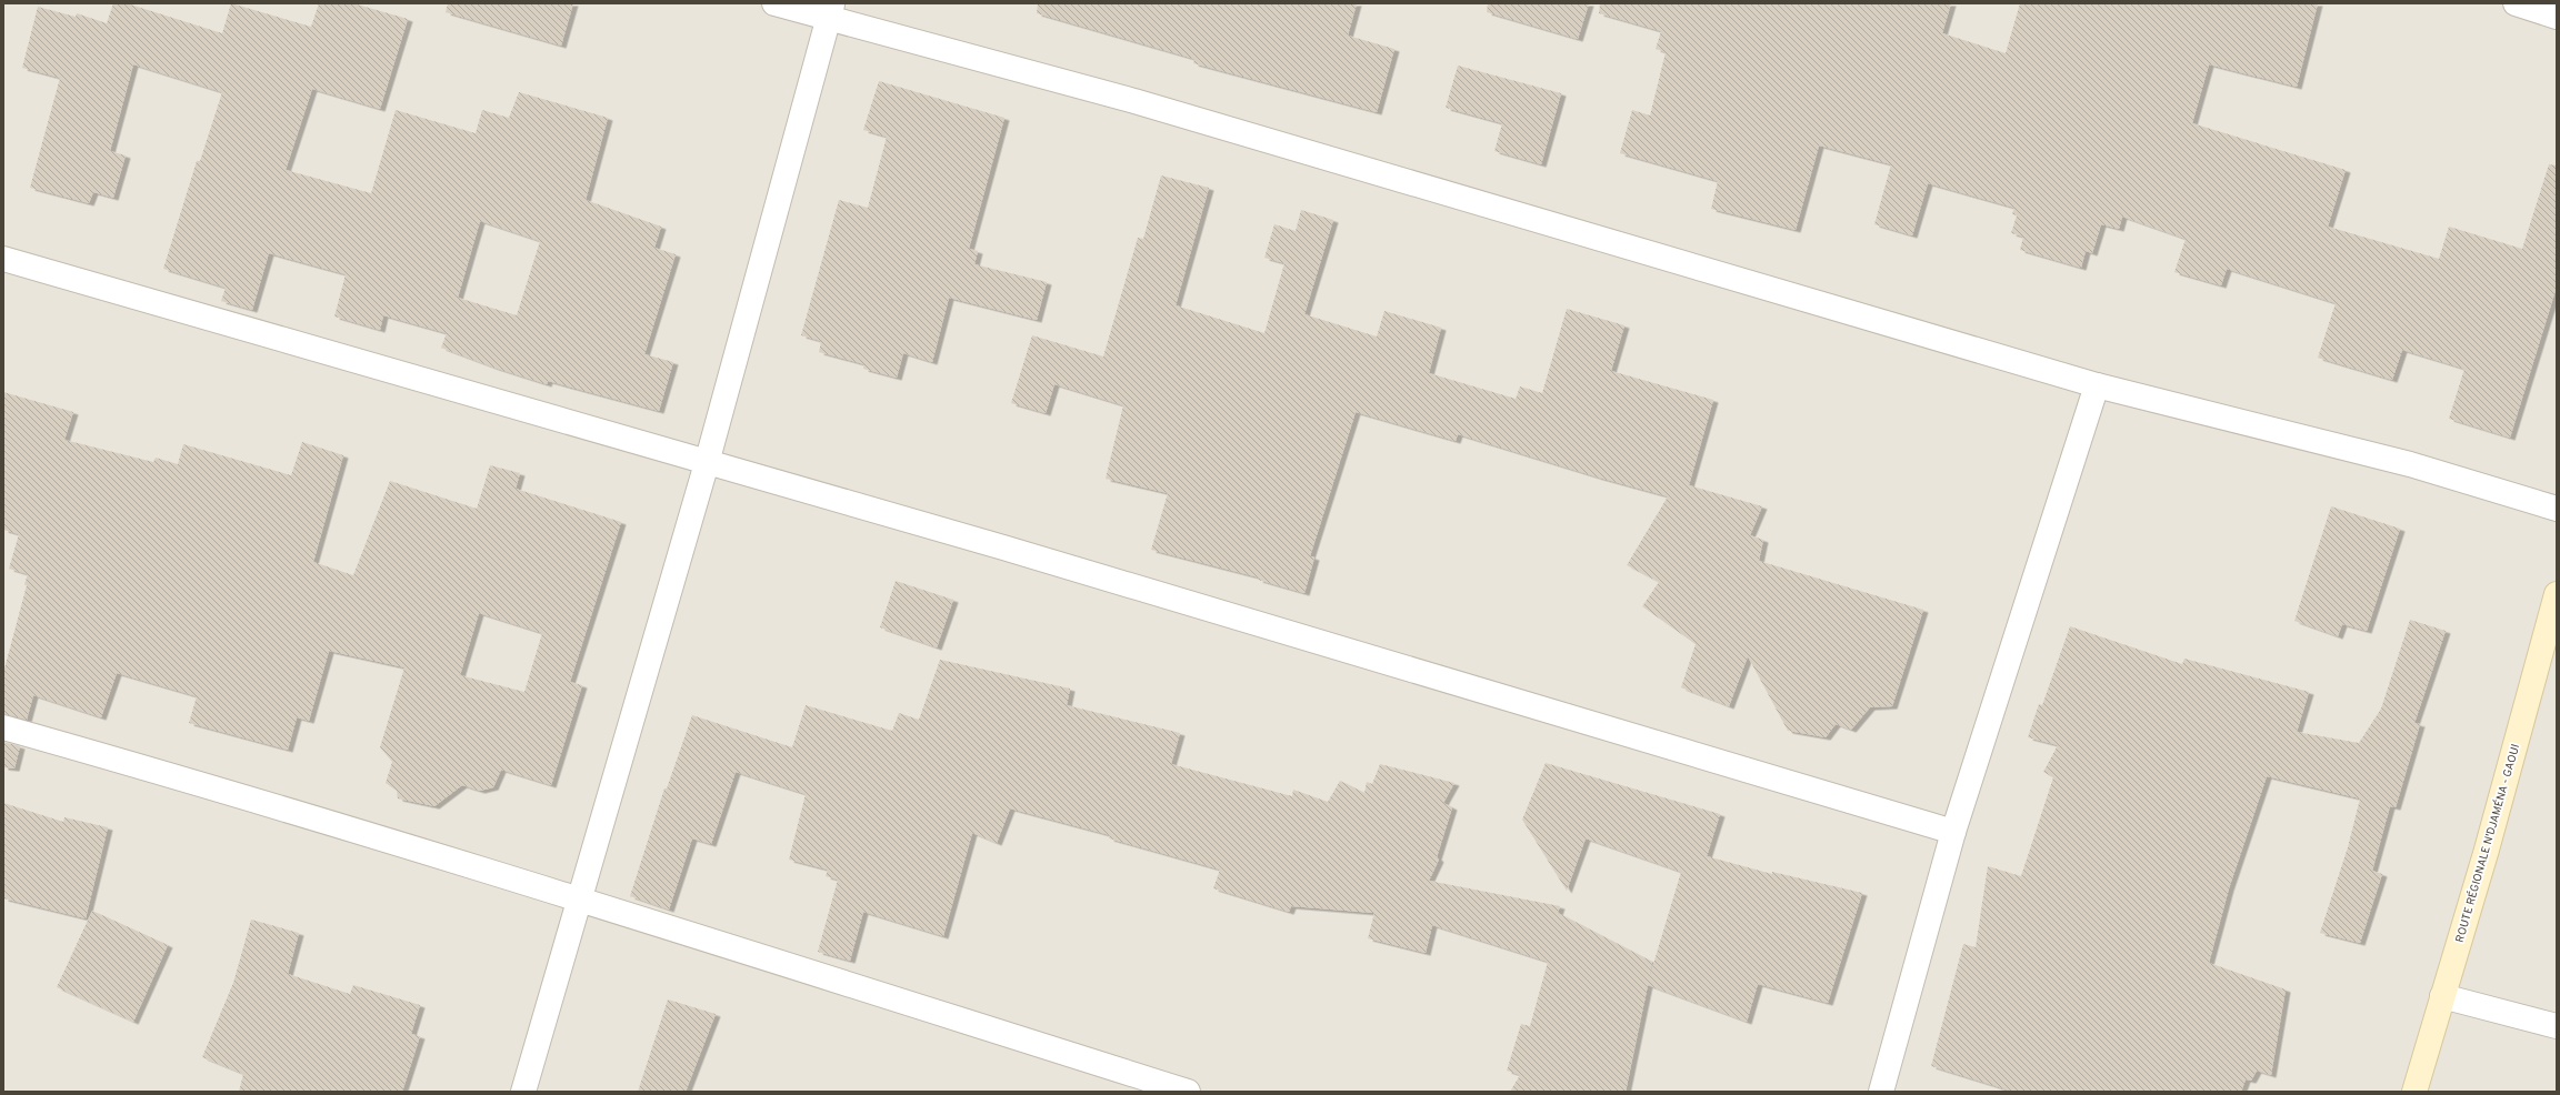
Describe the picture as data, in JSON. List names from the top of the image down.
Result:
{
  "streets": {
    "street": ["ROUTE RÉGIONALE N'DJAMÉNA - GAOUI"]
  }
}
